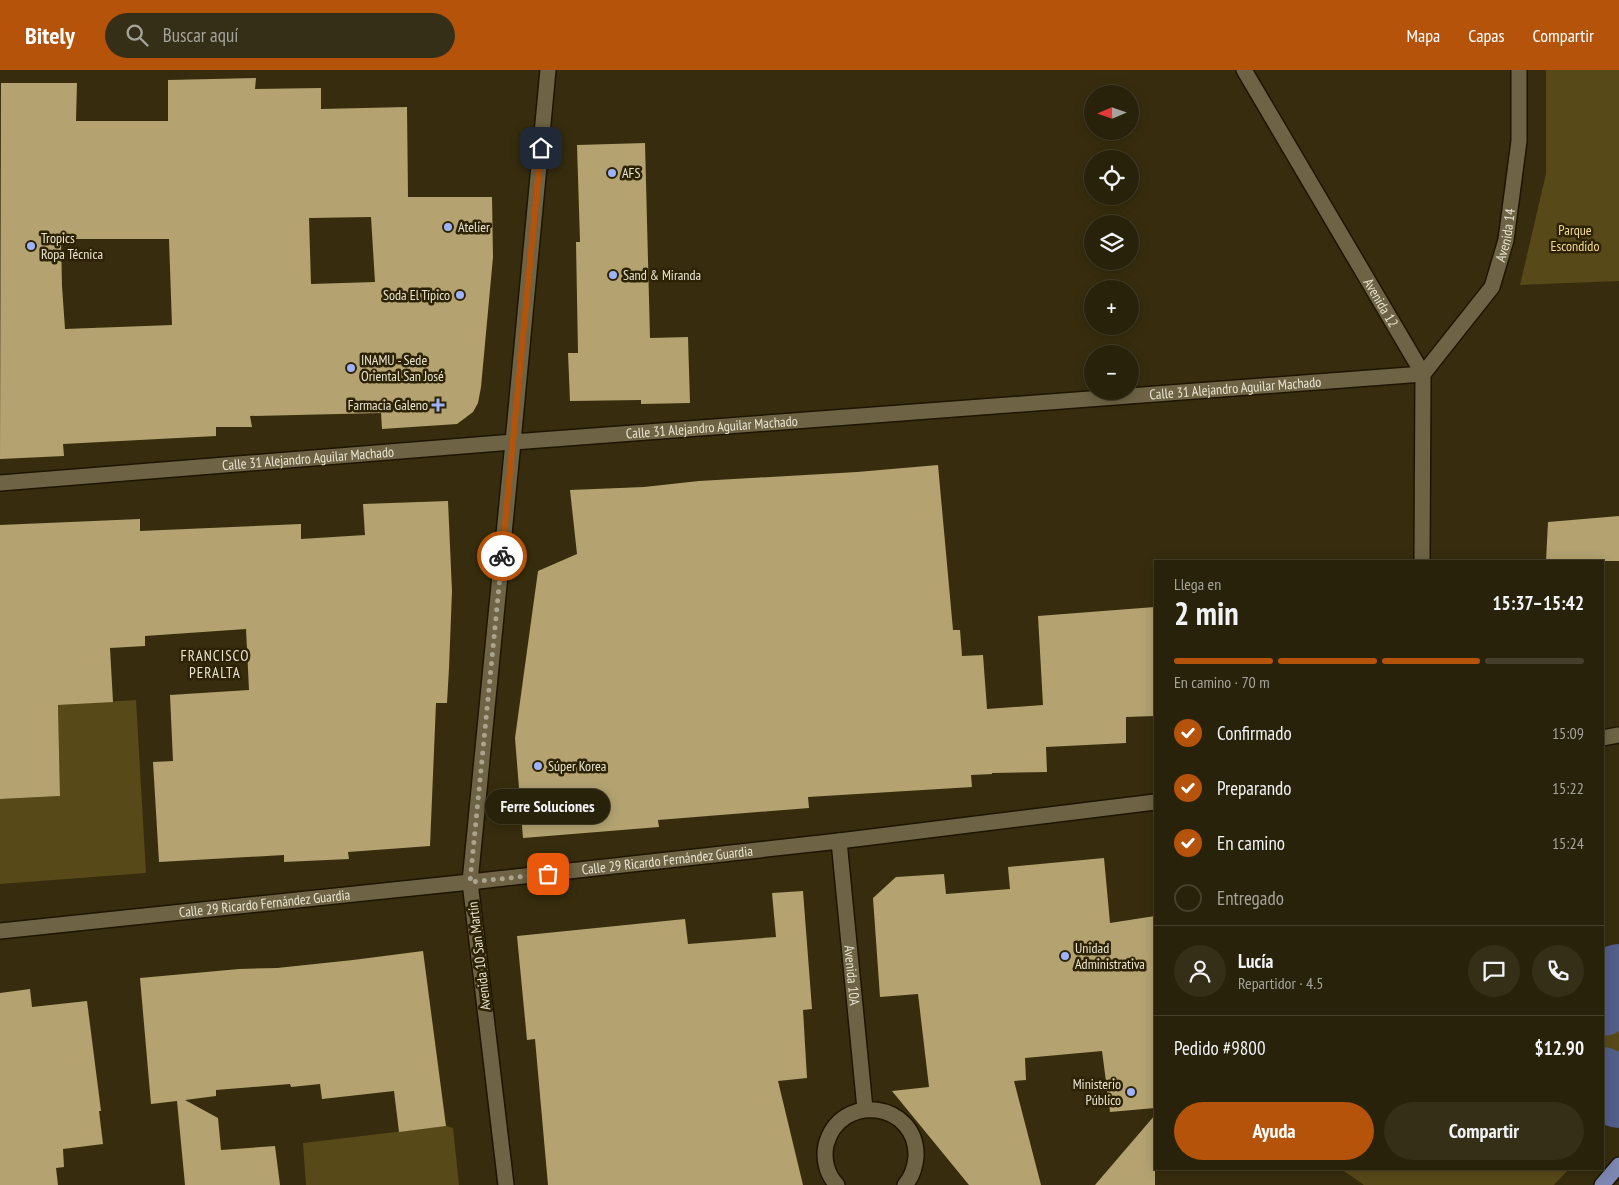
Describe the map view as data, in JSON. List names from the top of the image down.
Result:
{
  "streets": {
    "street": [
      "Avenida 14",
      "Avenida 12",
      "Calle 31 Alejandro Aguilar Machado",
      "Calle 29 Ricardo Fernández Guardia",
      "Avenida 10 San Martín",
      "Avenida 10A"
    ]
  },
  "crossings": [
    ["Avenida 14", "Avenida 12"],
    ["Avenida 14", "Calle 31 Alejandro Aguilar Machado"],
    ["Avenida 12", "Calle 31 Alejandro Aguilar Machado"],
    ["Calle 31 Alejandro Aguilar Machado", "Avenida 10 San Martín"],
    ["Calle 29 Ricardo Fernández Guardia", "Avenida 10 San Martín"],
    ["Calle 29 Ricardo Fernández Guardia", "Avenida 10A"]
  ],
  "districts": ["FRANCISCO PERALTA"],
  "parks": ["Parque Escondido"],
  "places": {
    "other": [
      "AFS",
      "Atelier",
      "Tropics Ropa Técnica",
      "Sand & Miranda",
      "Soda El Típico",
      "INAMU - Sede Oriental San José",
      "Súper Korea",
      "Ferre Soluciones",
      "Unidad Administrativa",
      "Ministerio Público"
    ],
    "health": ["Farmacia Galeno"]
  },
  "north": "left",
  "page": {
    "header": "Bitely",
    "search": "Buscar aquí",
    "nav": ["Mapa", "Capas", "Compartir"],
    "map_buttons": ["+", "−"],
    "heading": ["2 min", "Llega en", "15:37–15:42"],
    "panel": [
      "Lucía",
      "Repartidor · 4.5",
      "Pedido #9800",
      "$12.90"
    ],
    "bar": "En camino · 70 m",
    "list": [
      ["Confirmado", "15:09"],
      ["Preparando", "15:22"],
      ["En camino", "15:24"],
      "Entregado"
    ],
    "bubble": "Ferre Soluciones",
    "buttons": ["Ayuda", "Compartir"]
  }
}
